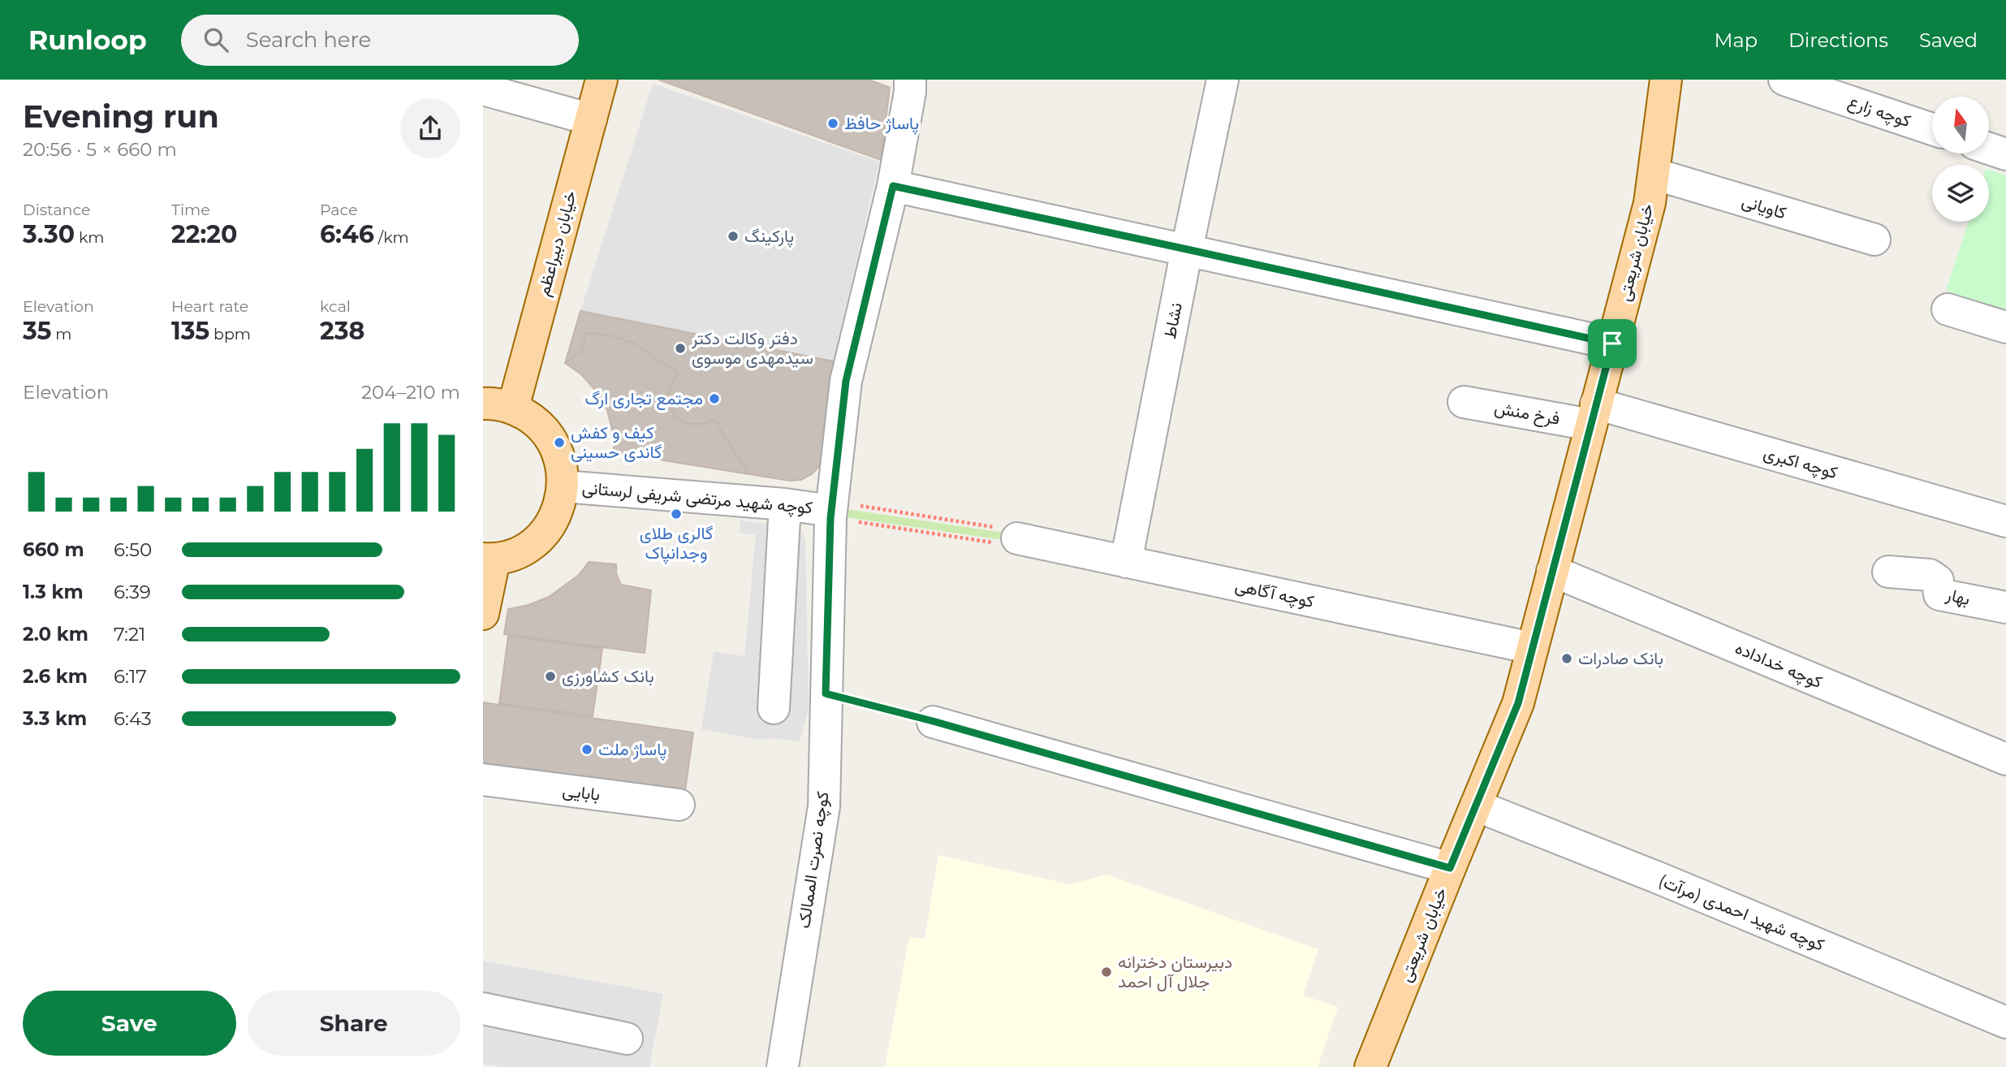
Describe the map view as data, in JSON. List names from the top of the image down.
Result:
{
  "streets": {
    "main road": ["خیابان دبیراعظم", "خیابان شریعتی"],
    "street": [
      "کوچه زارع",
      "کاویانی",
      "نشاط",
      "فرخ منش",
      "کوچه اکبری",
      "کوچه شهید مرتضی شریفی لرستانی",
      "کوچه آگاهی",
      "بهار",
      "کوچه خداداده",
      "بابایی",
      "کوچه نصرت الممالک",
      "کوچه شهید احمدی (مرآت)"
    ]
  },
  "crossings": [
    ["کاویانی", "خیابان شریعتی"],
    ["خیابان شریعتی", "فرخ منش"],
    ["خیابان شریعتی", "کوچه اکبری"],
    ["خیابان شریعتی", "کوچه آگاهی"],
    ["خیابان شریعتی", "کوچه خداداده"],
    ["خیابان شریعتی", "کوچه شهید احمدی (مرآت)"],
    ["نشاط", "کوچه آگاهی"],
    ["فرخ منش", "کوچه اکبری"],
    ["کوچه شهید مرتضی شریفی لرستانی", "کوچه نصرت الممالک"]
  ],
  "places": [
    "پاساژ حافظ",
    "پارکینگ",
    "دفتر وکالت دکتر سیدمهدی موسوی",
    "مجتمع تجاری ارگ",
    "کیف و کفش گاندی حسینی",
    "گالری طلای وجدانپاک",
    "بانک صادرات",
    "بانک کشاورزی",
    "پاساژ ملت",
    "دبیرستان دخترانه جلال آل احمد"
  ],
  "north": "top",
  "page": {
    "header": "Runloop",
    "search": "Search here",
    "nav": ["Map", "Directions", "Saved"],
    "heading": ["Evening run", "20:56 · 5 × 660 m"],
    "stats": [
      ["Distance", "3.30 km"],
      ["Time", "22:20"],
      ["Pace", "6:46 /km"],
      ["Elevation", "35 m"],
      ["Heart rate", "135 bpm"],
      ["kcal", "238"]
    ],
    "chart": ["Elevation", "204–210 m"],
    "list": [
      {
        "name": "660 m",
        "note": "6:50"
      },
      {
        "name": "1.3 km",
        "note": "6:39"
      },
      {
        "name": "2.0 km",
        "note": "7:21"
      },
      {
        "name": "2.6 km",
        "note": "6:17"
      },
      {
        "name": "3.3 km",
        "note": "6:43"
      }
    ],
    "buttons": ["Save", "Share"]
  }
}
